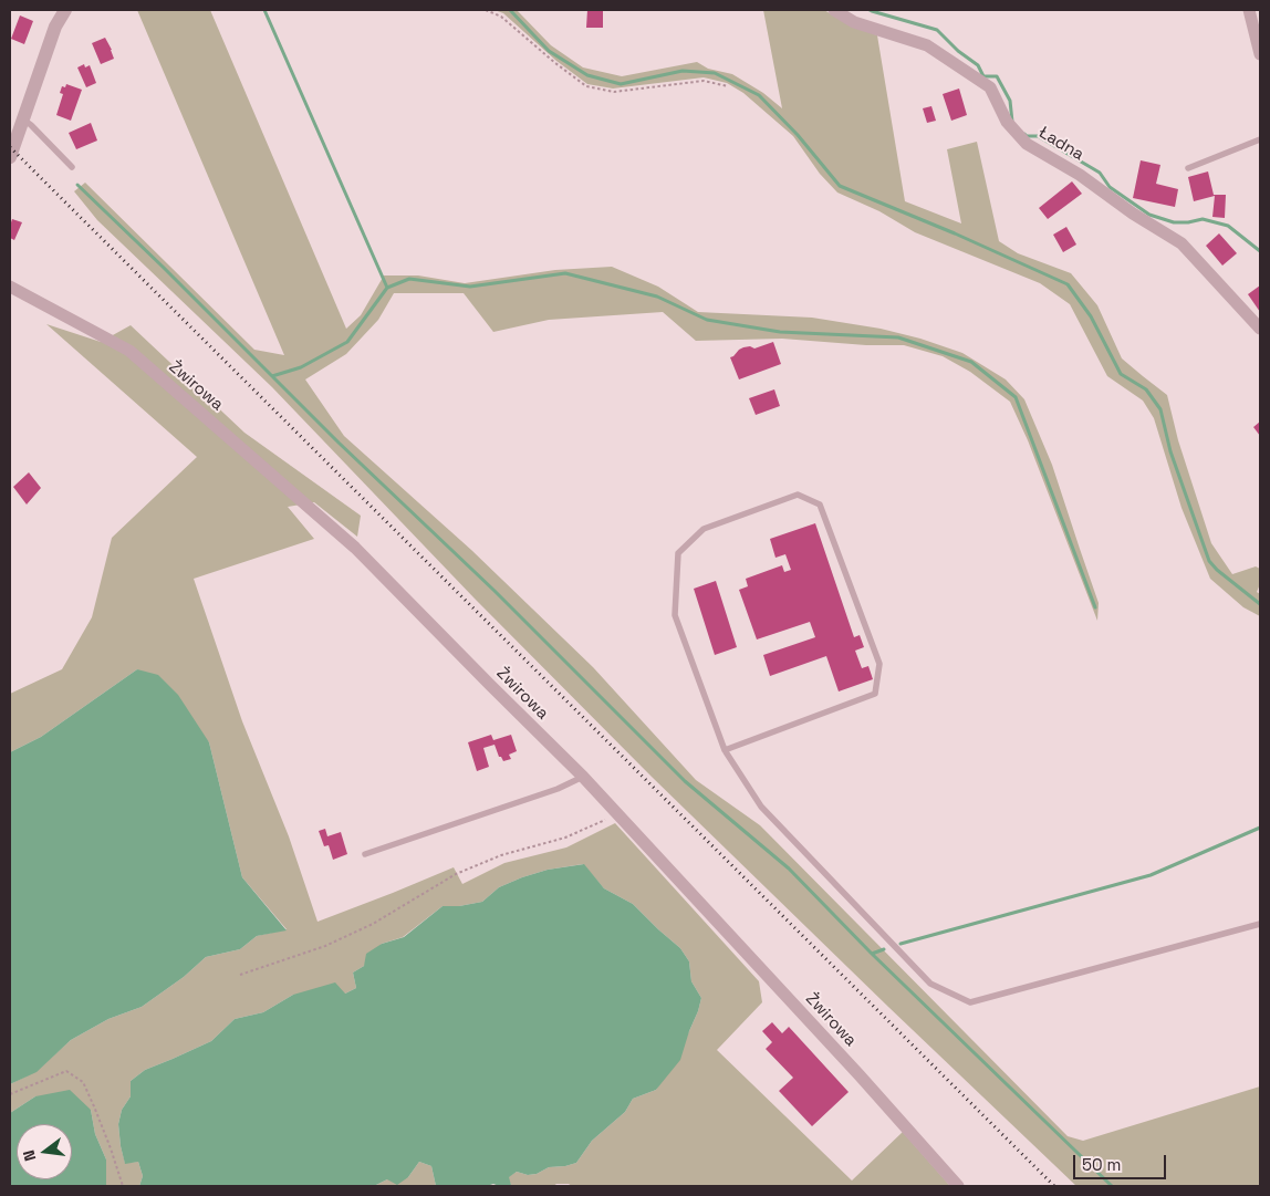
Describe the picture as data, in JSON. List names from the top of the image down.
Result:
{
  "streets": {
    "street": ["Ładna", "Żwirowa"]
  },
  "scale_bar": "50 m",
  "north": "left"
}
